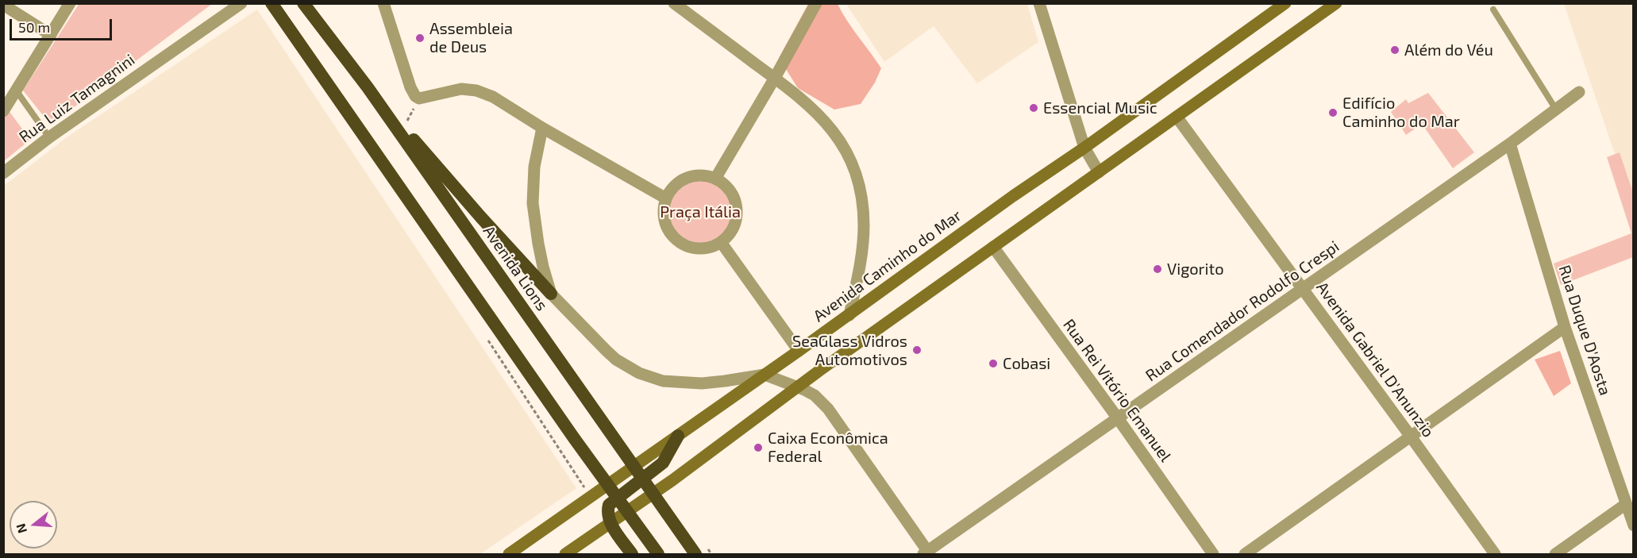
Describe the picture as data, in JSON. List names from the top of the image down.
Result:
{
  "streets": {
    "highway": ["Avenida Lions"],
    "main road": ["Avenida Caminho do Mar"],
    "street": [
      "Rua Luiz Tamagnini",
      "Rua Comendador Rodolfo Crespi",
      "Rua Duque D'Aosta",
      "Avenida Gabriel D'Anunzio",
      "Rua Rei Vitório Emanuel"
    ]
  },
  "crossings": [
    ["Rua Comendador Rodolfo Crespi", "Rua Duque D'Aosta"],
    ["Rua Comendador Rodolfo Crespi", "Avenida Gabriel D'Anunzio"],
    ["Rua Comendador Rodolfo Crespi", "Rua Rei Vitório Emanuel"]
  ],
  "parks": ["Praça Itália"],
  "places": [
    "Assembleia de Deus",
    "Além do Véu",
    "Essencial Music",
    "Edifício Caminho do Mar",
    "Vigorito",
    "SeaGlass Vidros Automotivos",
    "Cobasi",
    "Caixa Econômica Federal"
  ],
  "scale_bar": "50 m",
  "north": "left"
}
